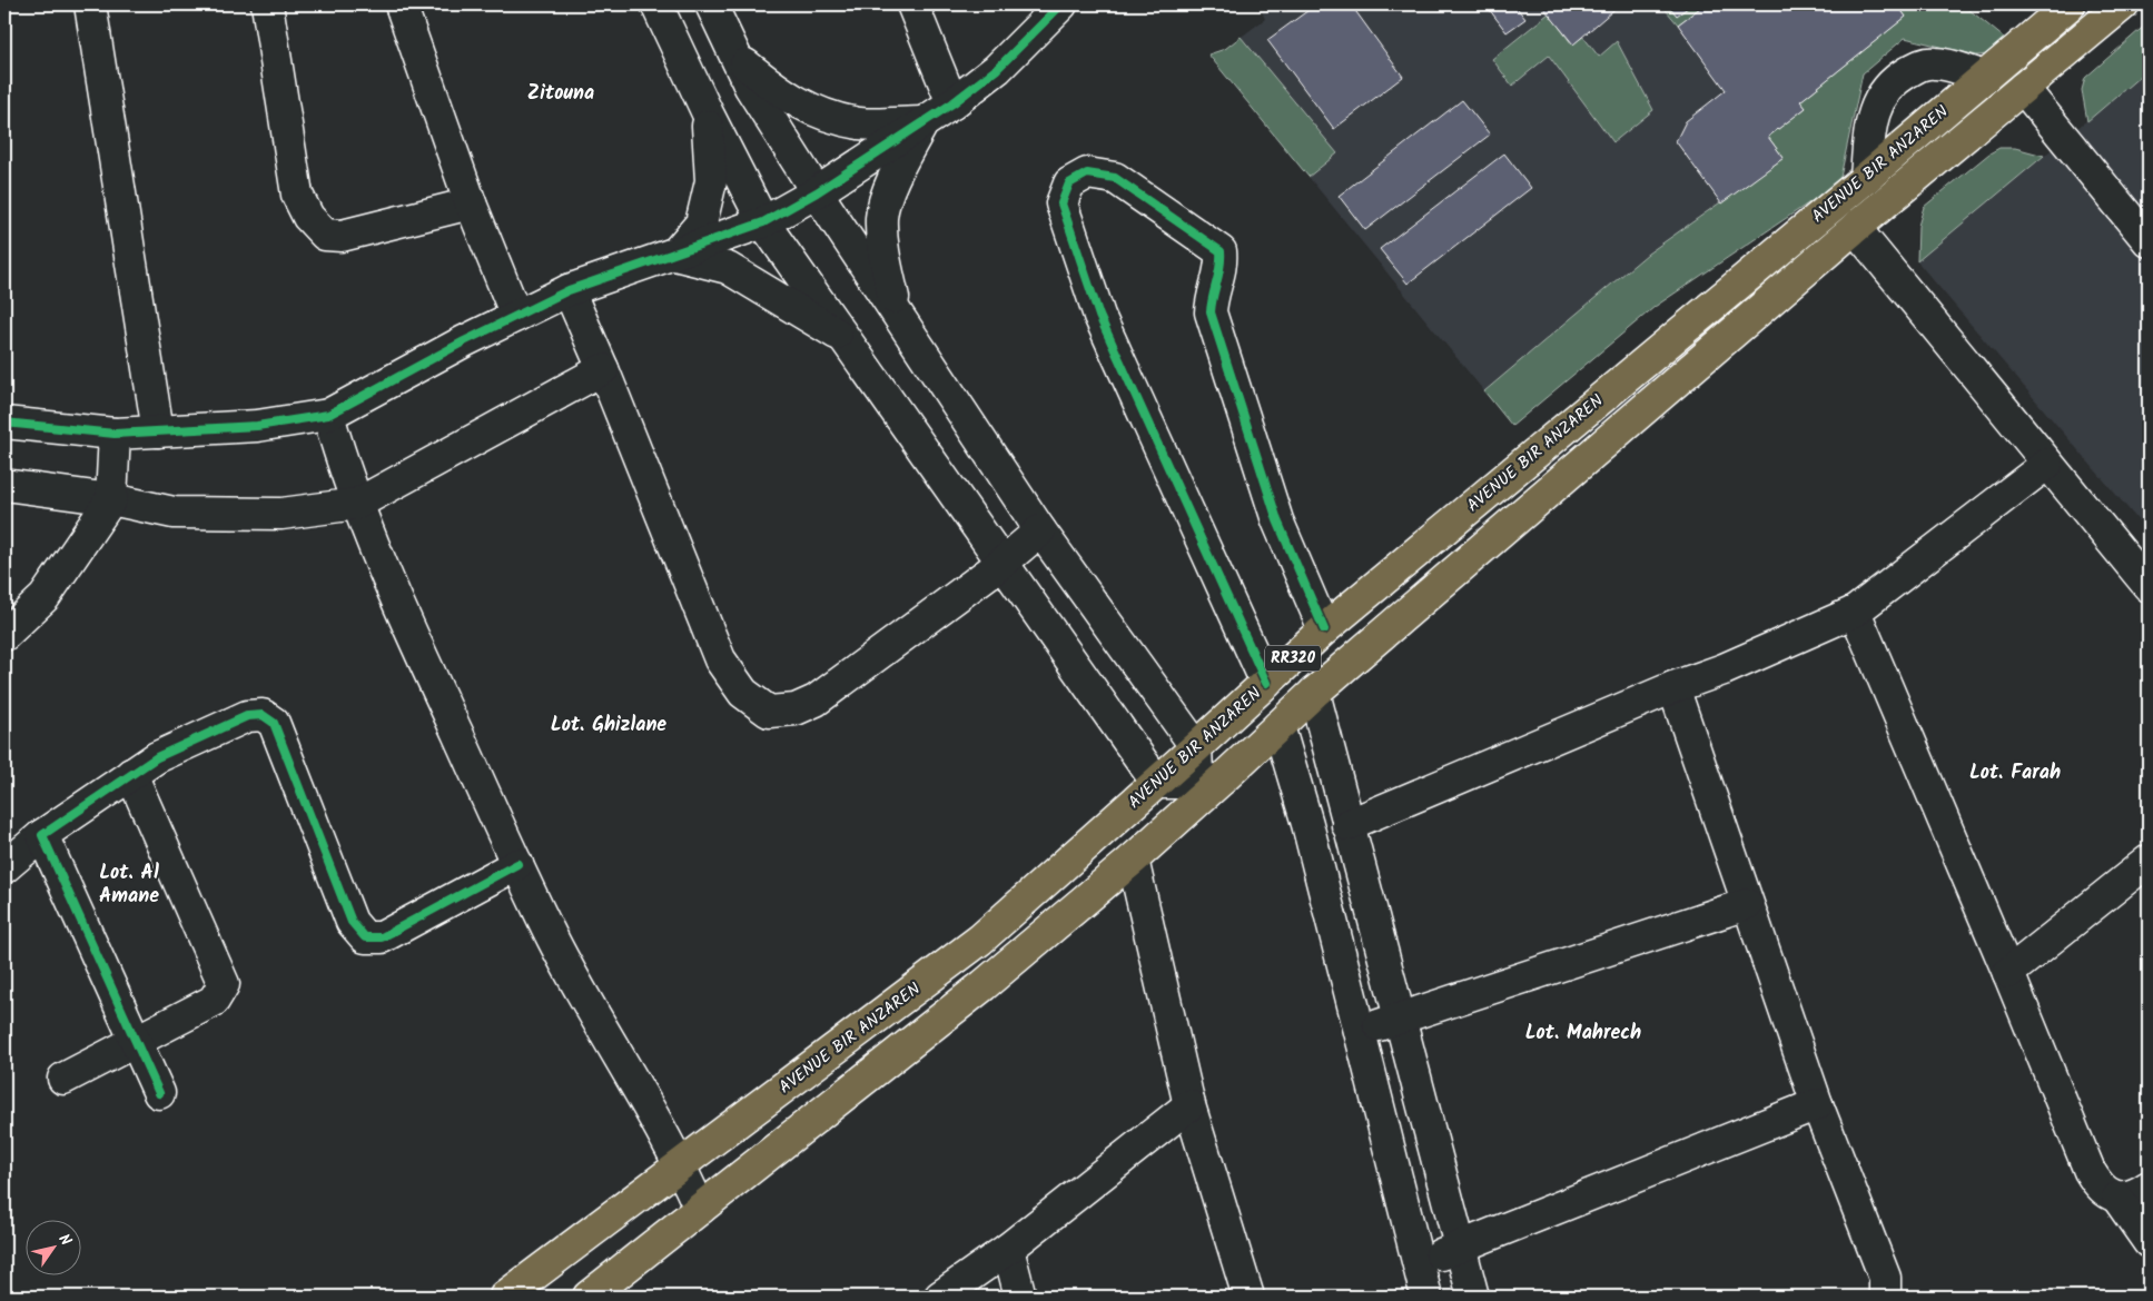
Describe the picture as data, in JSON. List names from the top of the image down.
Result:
{
  "streets": {
    "highway": ["AVENUE BIR ANZAREN", "RR320"]
  },
  "districts": [
    "Zitouna",
    "Lot. Ghizlane",
    "Lot. Farah",
    "Lot. Al Amane",
    "Lot. Mahrech"
  ],
  "north": "top right"
}
